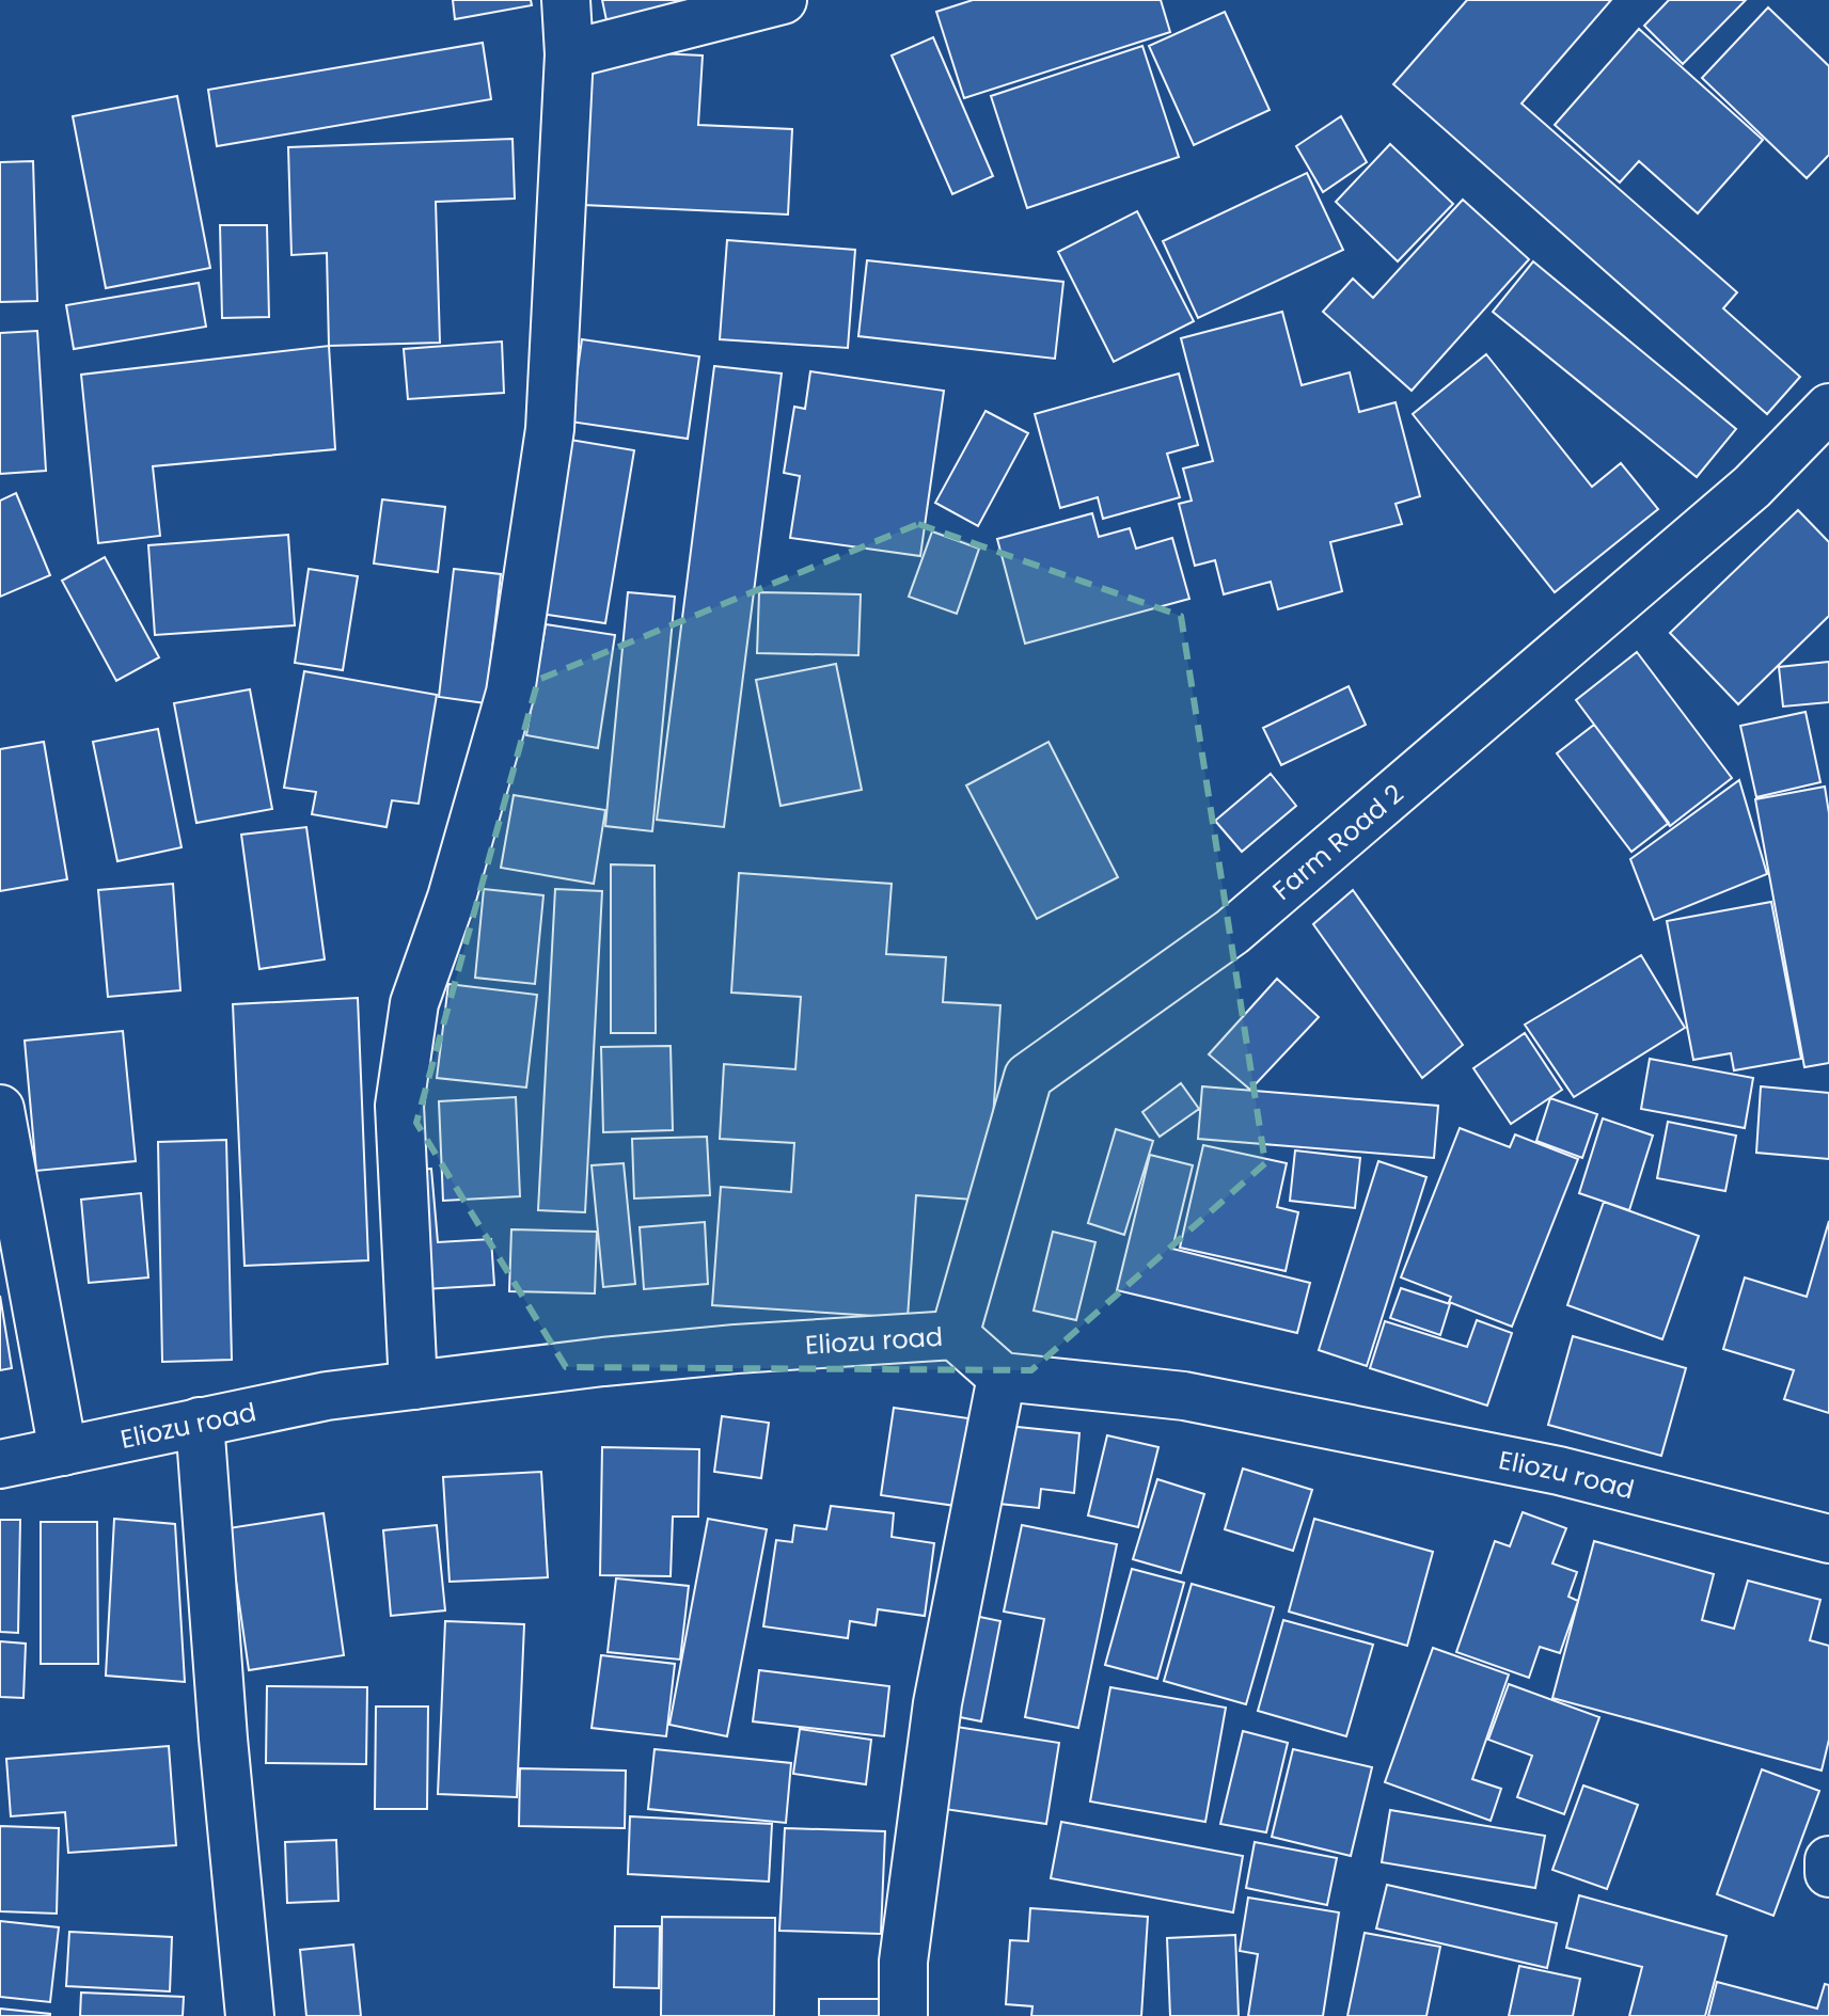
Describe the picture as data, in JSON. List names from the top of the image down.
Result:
{
  "streets": {
    "street": ["Farm Road 2", "Eliozu road"]
  },
  "crossings": [
    ["Farm Road 2", "Eliozu road"]
  ]
}
